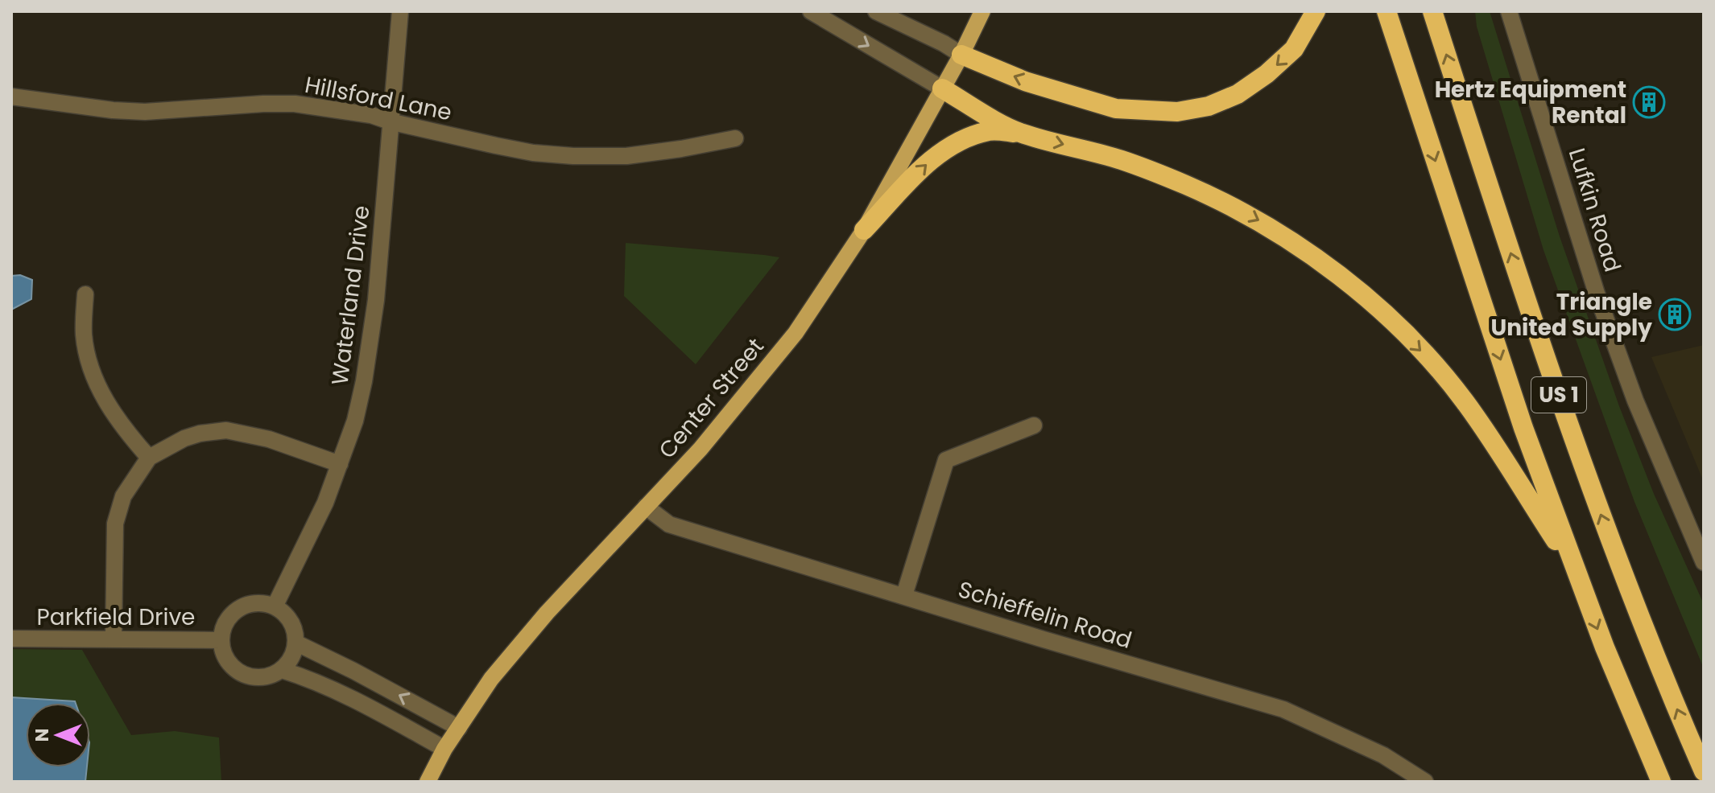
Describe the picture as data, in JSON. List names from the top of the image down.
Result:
{
  "streets": {
    "highway": ["US 1"],
    "main road": ["Center Street"],
    "street": [
      "Hillsford Lane",
      "Lufkin Road",
      "Waterland Drive",
      "Schieffelin Road",
      "Parkfield Drive"
    ]
  },
  "crossings": [
    ["Hillsford Lane", "Waterland Drive"],
    ["Waterland Drive", "Parkfield Drive"],
    ["Center Street", "Schieffelin Road"]
  ],
  "places": {
    "building": ["Hertz Equipment Rental", "Triangle United Supply"]
  },
  "north": "left"
}
